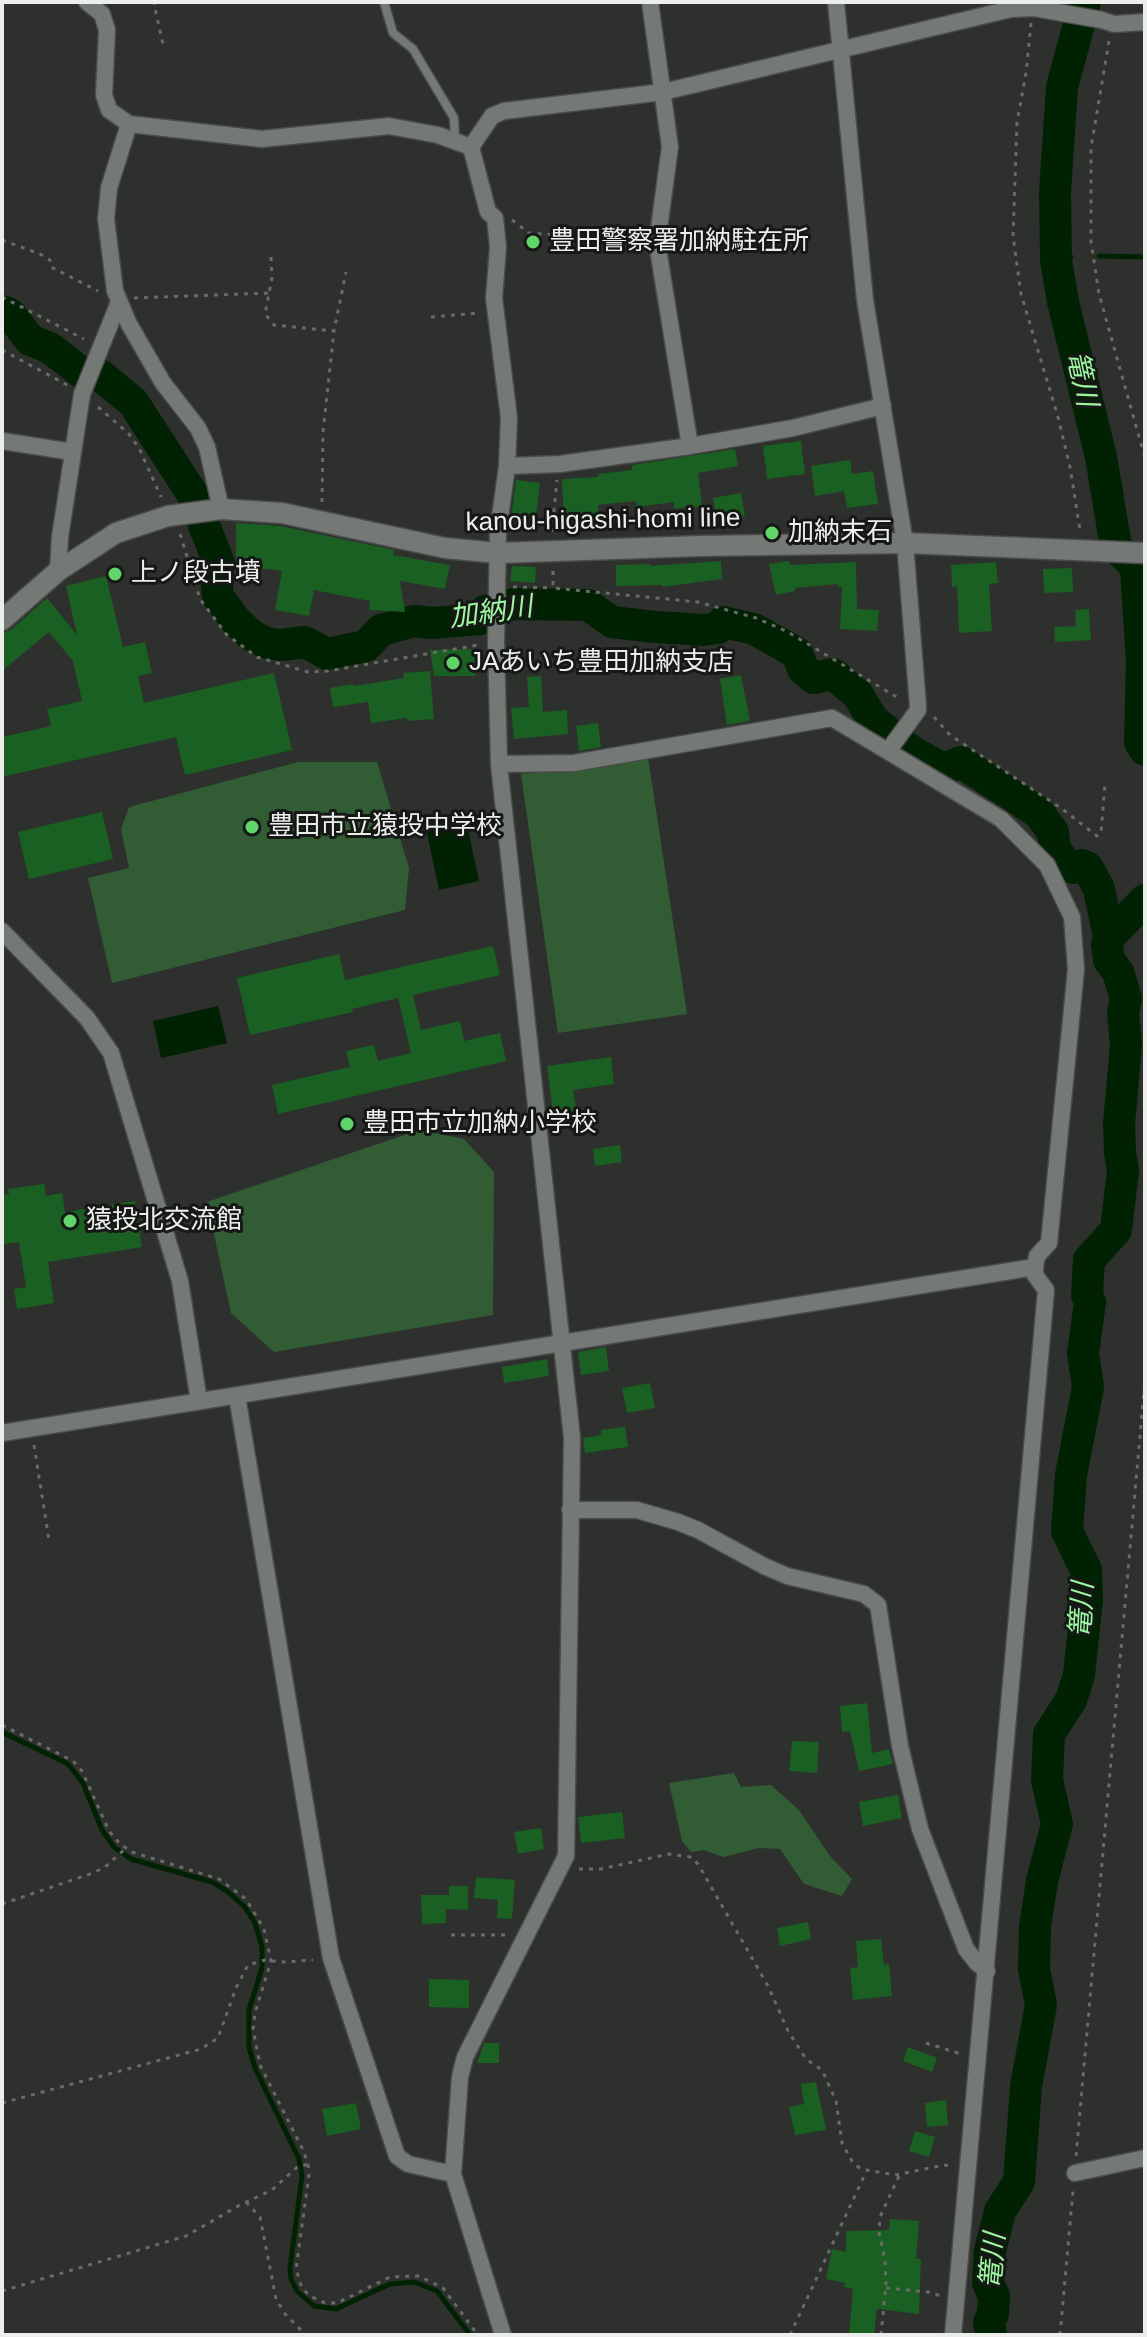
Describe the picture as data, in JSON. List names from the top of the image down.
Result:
{
  "streets": {
    "main road": ["kanou-higashi-homi line"]
  },
  "water": ["篭川", "加納川"],
  "places": [
    "豊田警察署加納駐在所",
    "加納末石",
    "上ノ段古墳",
    "JAあいち豊田加納支店",
    "豊田市立猿投中学校",
    "豊田市立加納小学校",
    "猿投北交流館"
  ]
}
